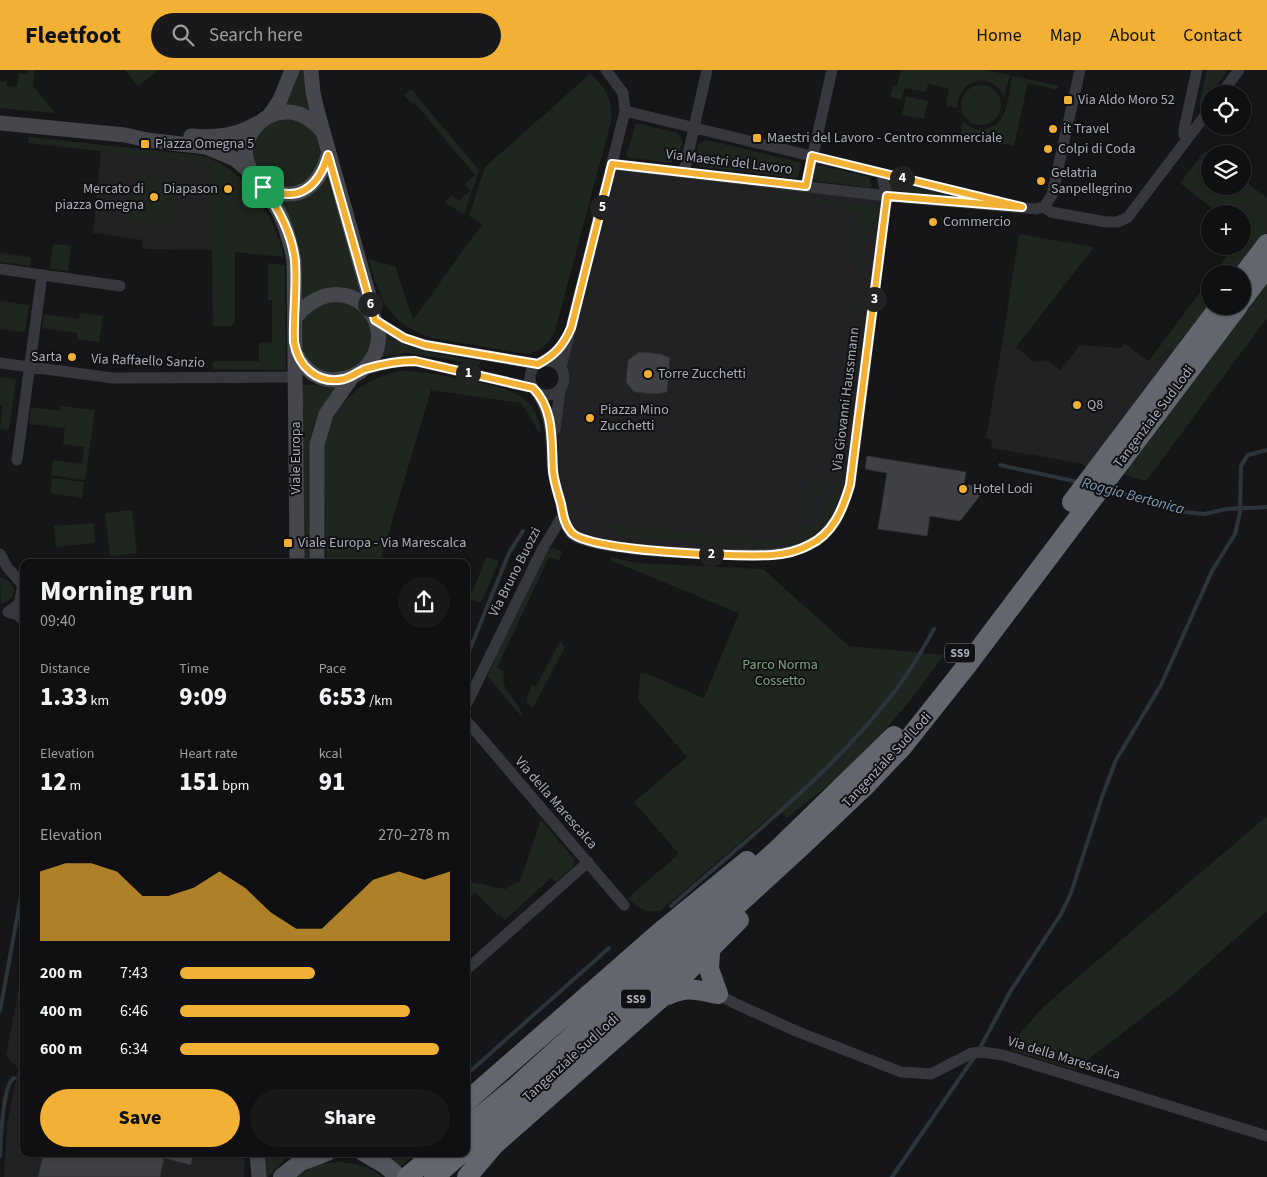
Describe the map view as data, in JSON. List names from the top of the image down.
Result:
{
  "streets": {
    "highway": ["Tangenziale Sud Lodi", "SS9"],
    "street": [
      "Via Maestri del Lavoro",
      "Via Raffaello Sanzio",
      "Via Giovanni Haussmann",
      "Viale Europa",
      "Via Bruno Buozzi",
      "Via della Marescalca"
    ]
  },
  "crossings": [
    ["Via Maestri del Lavoro", "Via Giovanni Haussmann"],
    ["Via Raffaello Sanzio", "Viale Europa"],
    ["Via Giovanni Haussmann", "Via Bruno Buozzi"]
  ],
  "water": ["Roggia Bertonica"],
  "parks": ["Parco Norma Cossetto"],
  "places": {
    "transit": [
      "Via Aldo Moro 52",
      "Maestri del Lavoro - Centro commerciale",
      "Piazza Omegna 5",
      "Viale Europa - Via Marescalca"
    ],
    "other": [
      "it Travel",
      "Colpi di Coda",
      "Gelatria Sanpellegrino",
      "Diapason",
      "Mercato di piazza Omegna",
      "Commercio",
      "Sarta",
      "Torre Zucchetti",
      "Q8",
      "Piazza Mino Zucchetti",
      "Hotel Lodi"
    ]
  },
  "page": {
    "header": "Fleetfoot",
    "search": "Search here",
    "nav": [
      "Home",
      "Map",
      "About",
      "Contact"
    ],
    "map_buttons": ["+", "−"],
    "pins": [
      "4",
      "5",
      "3",
      "6",
      "1",
      "2"
    ],
    "heading": ["Morning run", "09:40"],
    "stats": [
      ["Distance", "1.33 km"],
      ["Time", "9:09"],
      ["Pace", "6:53 /km"],
      ["Elevation", "12 m"],
      ["Heart rate", "151 bpm"],
      ["kcal", "91"]
    ],
    "chart": ["Elevation", "270–278 m"],
    "list": [
      {
        "name": "200 m",
        "note": "7:43"
      },
      {
        "name": "400 m",
        "note": "6:46"
      },
      {
        "name": "600 m",
        "note": "6:34"
      }
    ],
    "buttons": ["Save", "Share"]
  }
}
